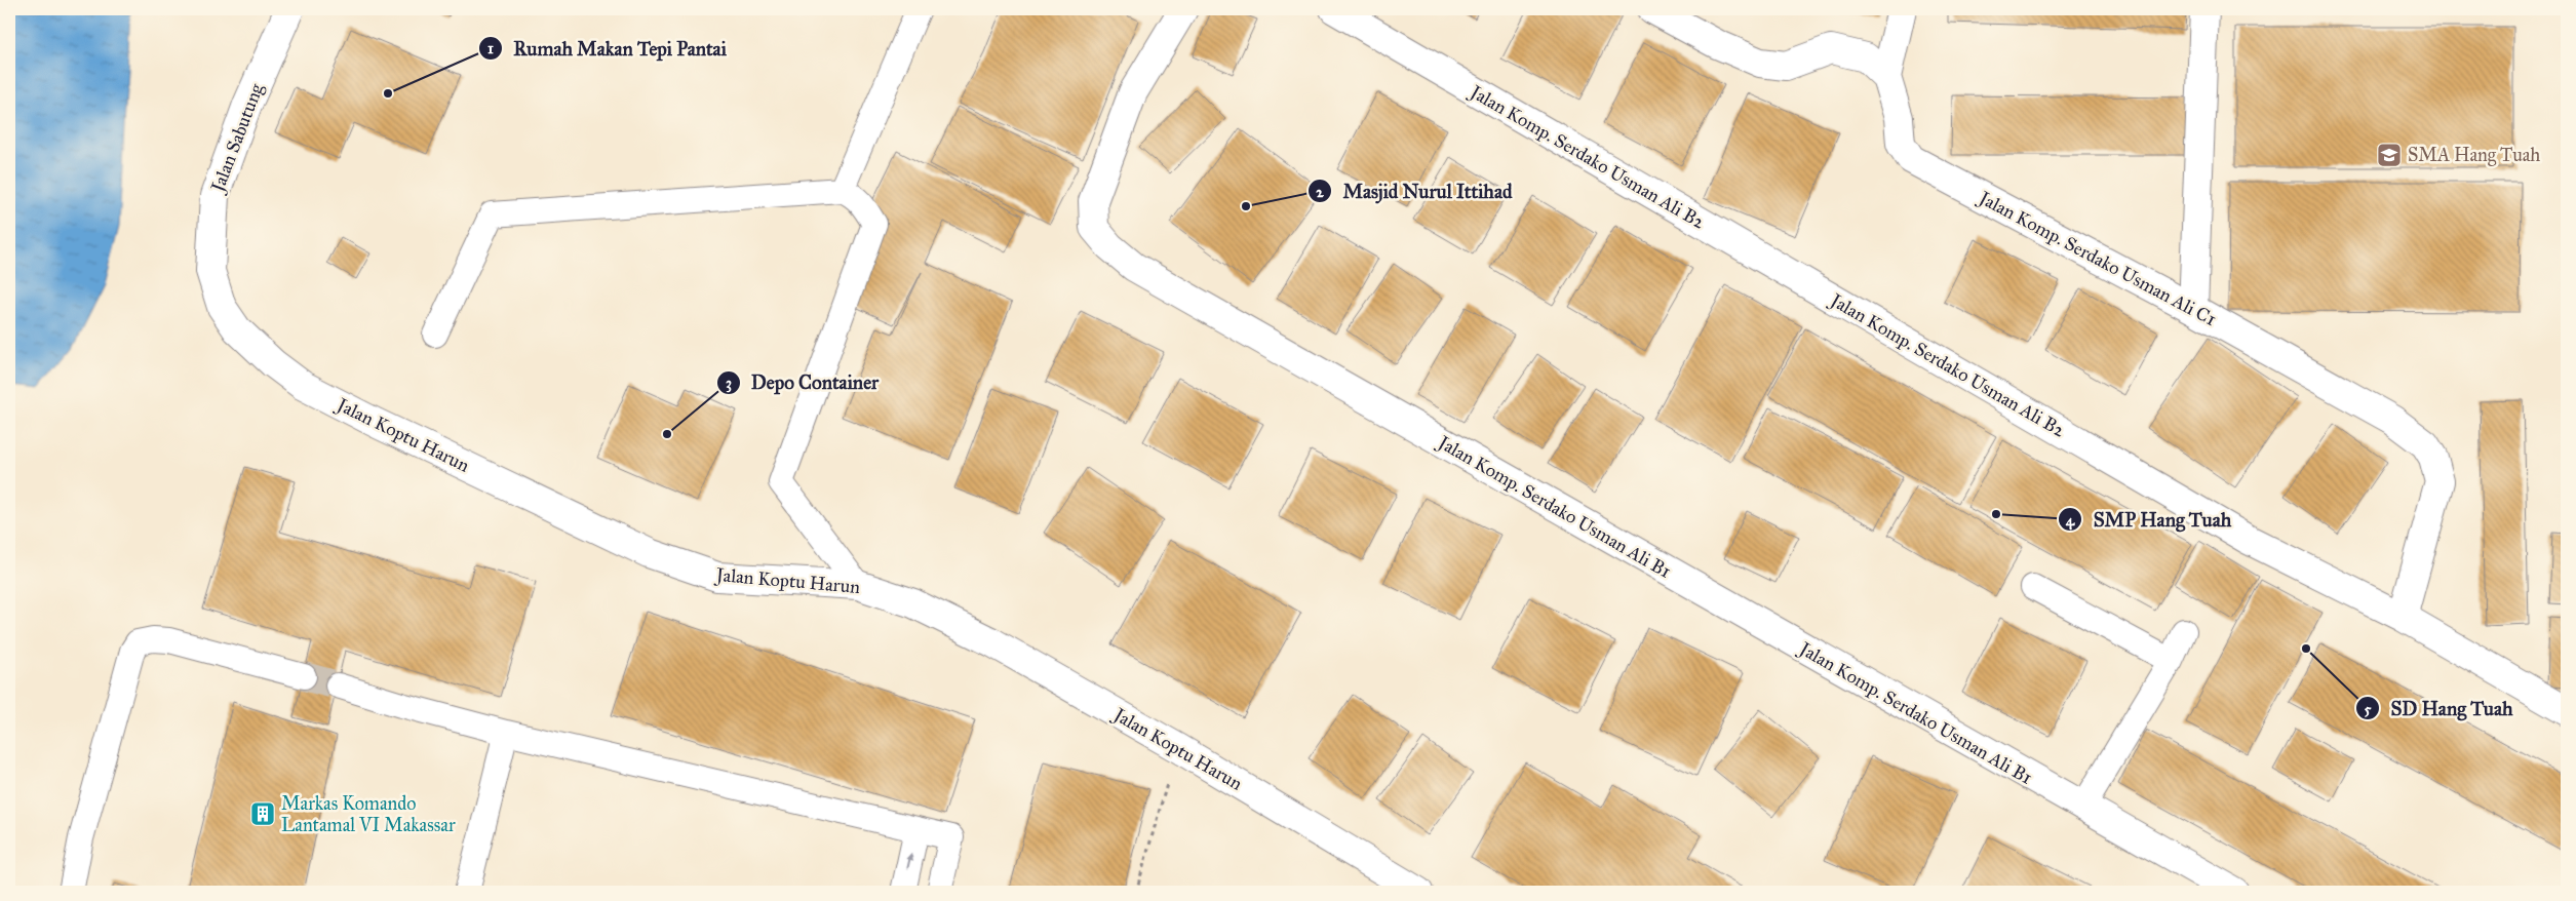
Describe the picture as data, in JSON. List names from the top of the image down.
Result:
{
  "streets": {
    "street": [
      "Jalan Sabutung",
      "Jalan Komp. Serdako Usman Ali B2",
      "Jalan Komp. Serdako Usman Ali C1",
      "Jalan Koptu Harun",
      "Jalan Komp. Serdako Usman Ali B1"
    ]
  },
  "crossings": [
    ["Jalan Sabutung", "Jalan Koptu Harun"],
    ["Jalan Komp. Serdako Usman Ali B2", "Jalan Komp. Serdako Usman Ali C1"]
  ],
  "places": {
    "other": [
      "Rumah Makan Tepi Pantai",
      "Masjid Nurul Ittihad",
      "Depo Container",
      "SMP Hang Tuah",
      "SD Hang Tuah"
    ],
    "school or university": ["SMA Hang Tuah"],
    "building": ["Markas Komando Lantamal VI Makassar"]
  }
}
